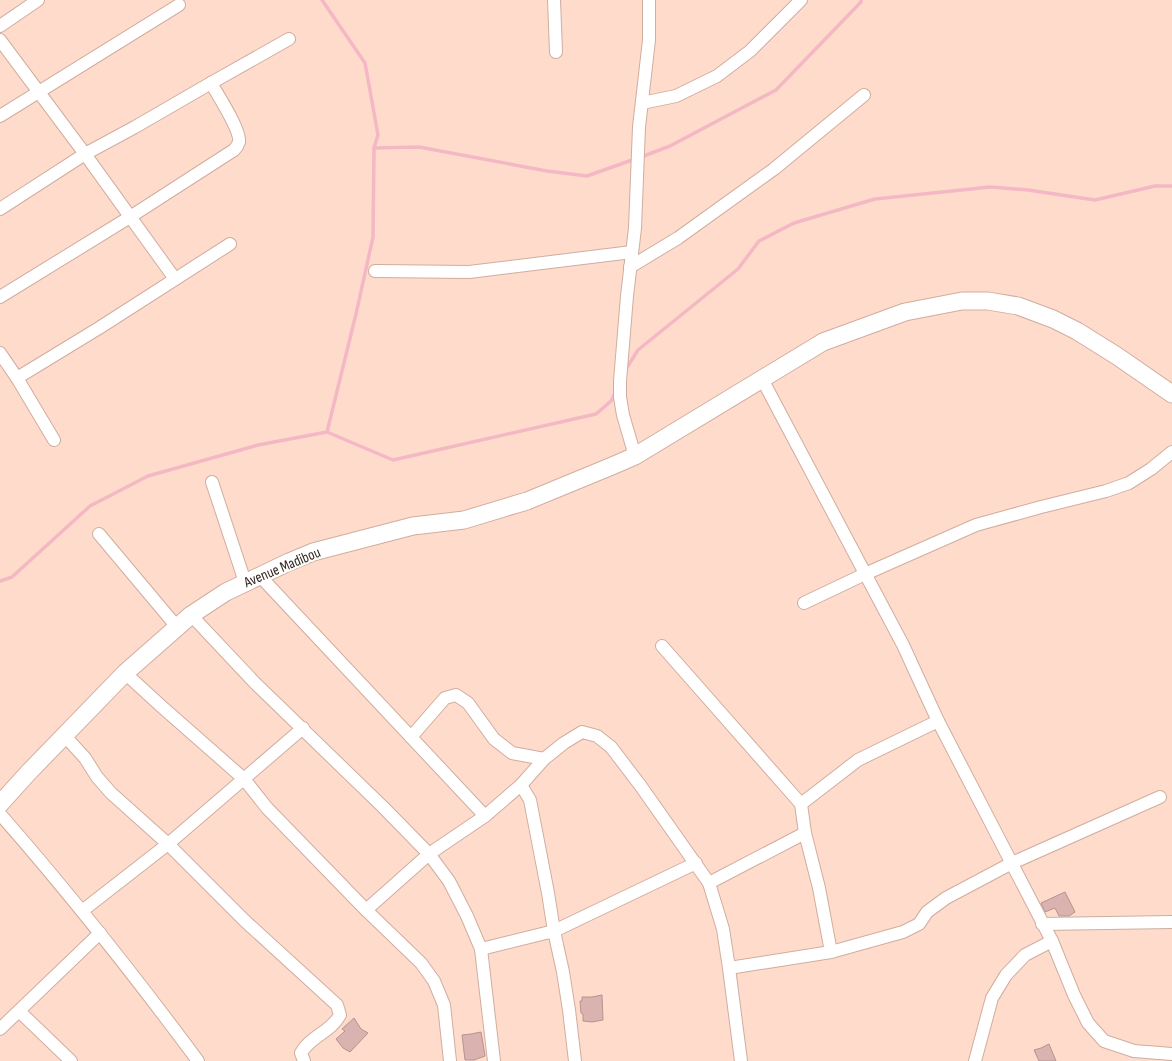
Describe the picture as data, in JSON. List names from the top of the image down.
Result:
{
  "streets": {
    "street": ["Avenue Madibou"]
  }
}
